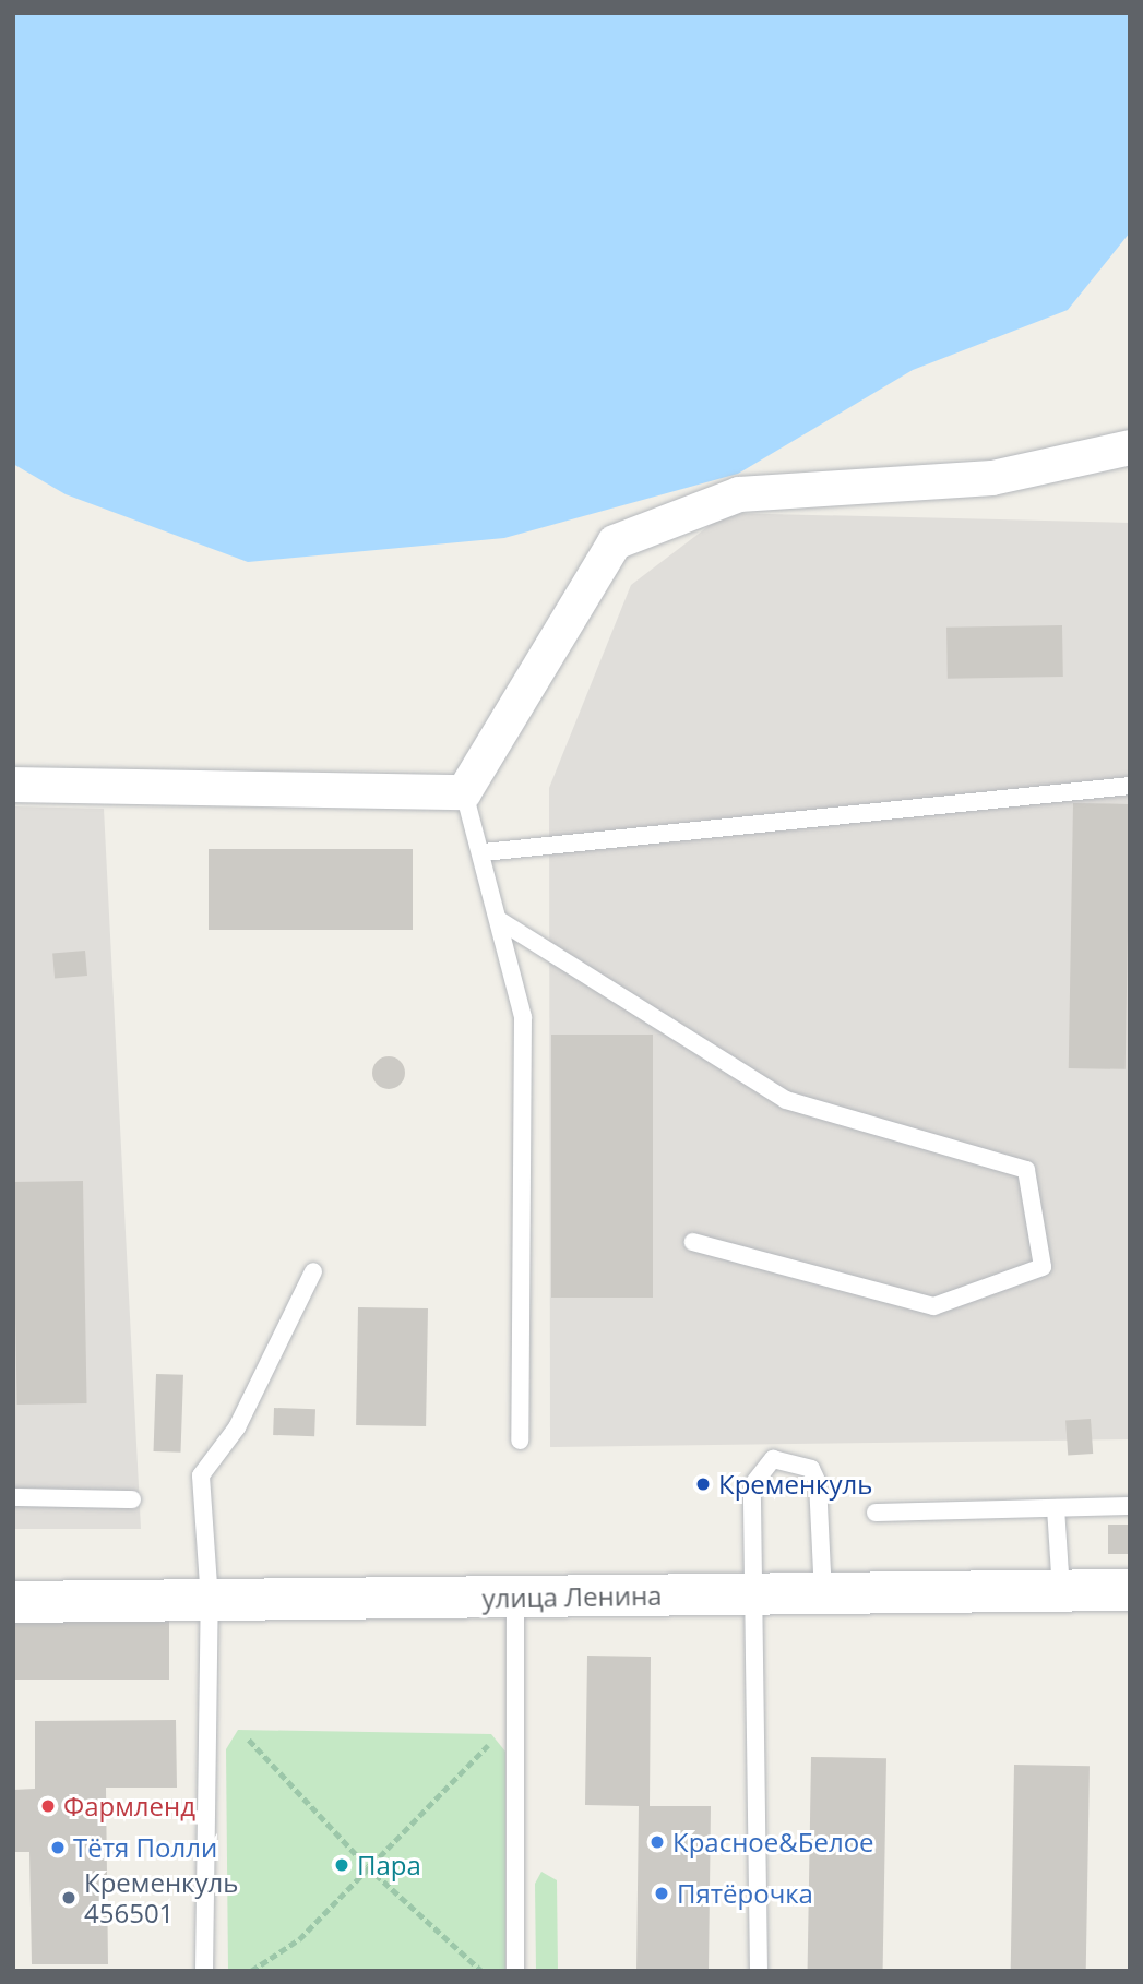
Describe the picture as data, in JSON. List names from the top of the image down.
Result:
{
  "streets": {
    "street": ["улица Ленина"]
  },
  "places": [
    "Кременкуль",
    "Фармленд",
    "Красное&Белое",
    "Тётя Полли",
    "Пара",
    "Пятёрочка",
    "Кременкуль 456501"
  ]
}
